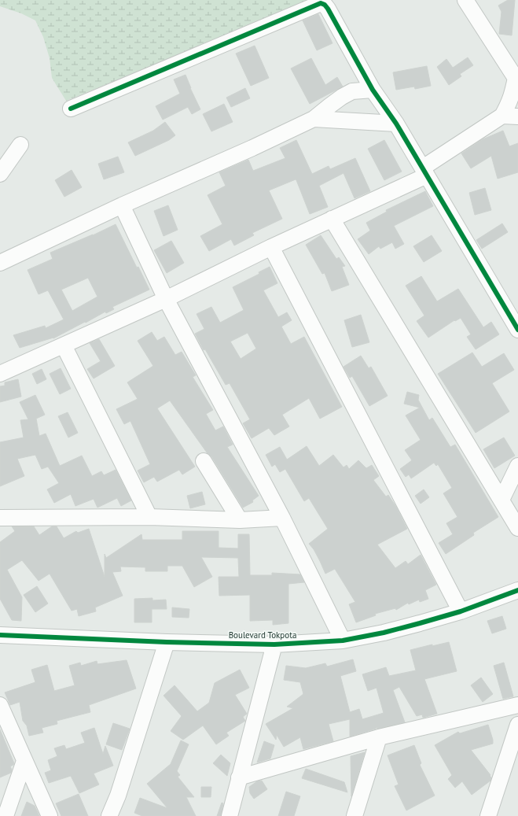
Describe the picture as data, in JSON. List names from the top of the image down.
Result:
{
  "streets": {
    "street": ["Boulevard Tokpota"]
  }
}
